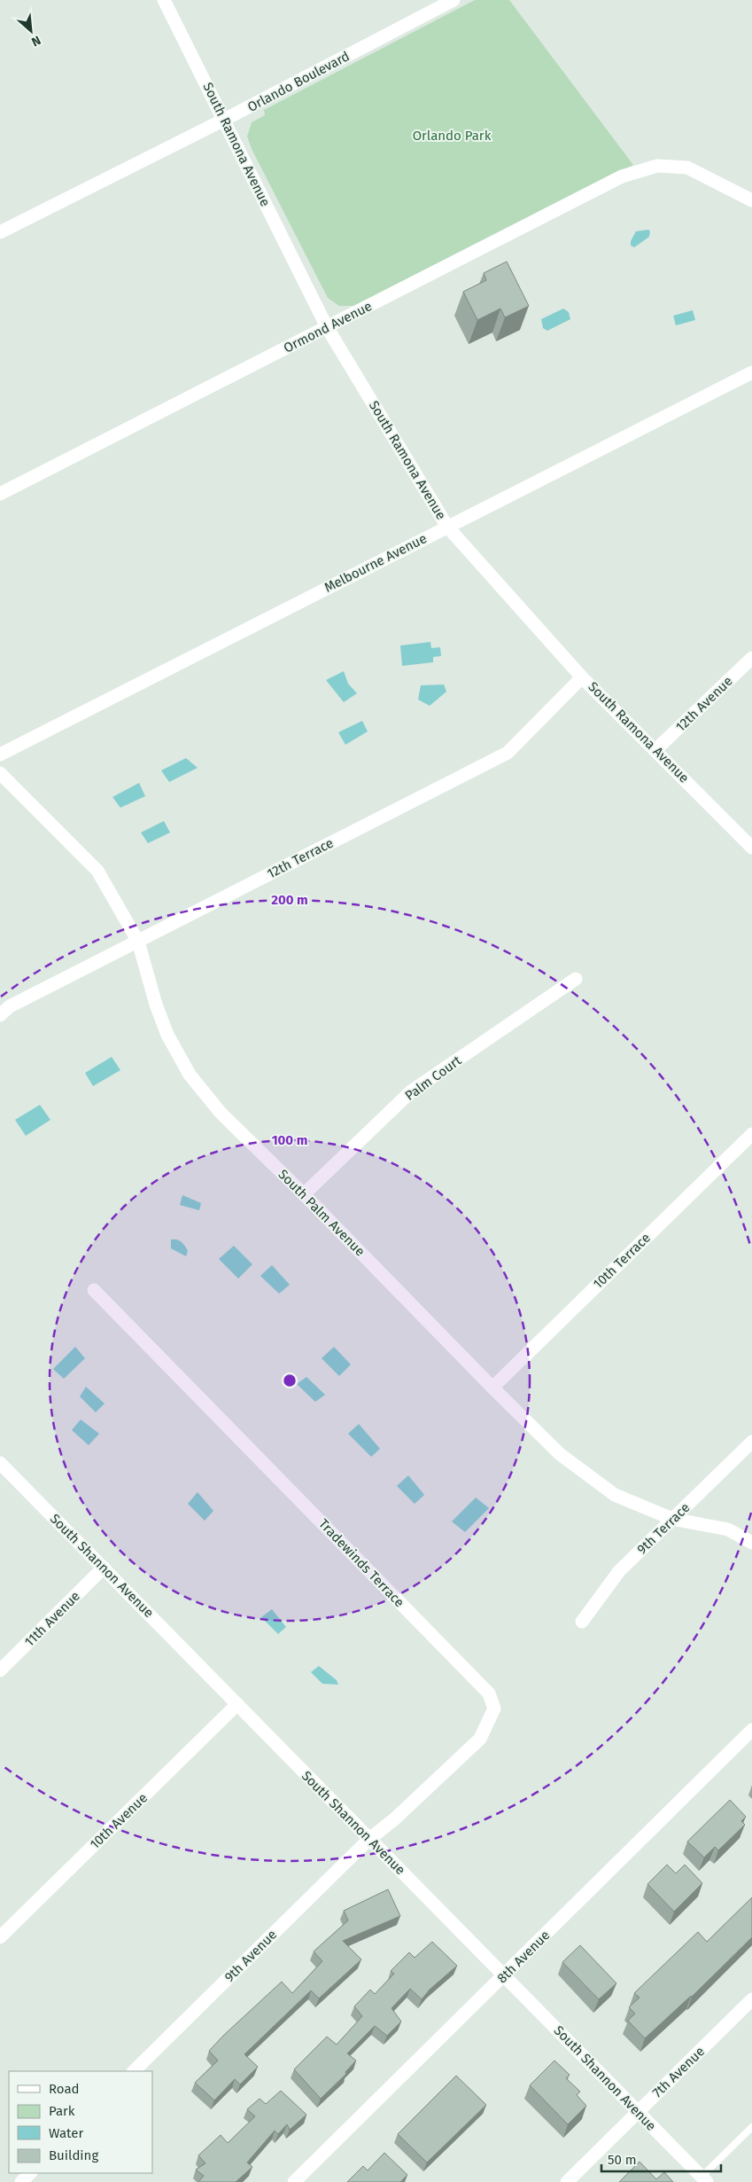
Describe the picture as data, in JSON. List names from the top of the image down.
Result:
{
  "streets": {
    "street": [
      "Orlando Boulevard",
      "South Ramona Avenue",
      "Ormond Avenue",
      "Melbourne Avenue",
      "12th Avenue",
      "12th Terrace",
      "Palm Court",
      "South Palm Avenue",
      "10th Terrace",
      "9th Terrace",
      "Tradewinds Terrace",
      "South Shannon Avenue",
      "11th Avenue",
      "10th Avenue",
      "9th Avenue",
      "8th Avenue",
      "7th Avenue"
    ]
  },
  "crossings": [
    ["Orlando Boulevard", "South Ramona Avenue"],
    ["South Ramona Avenue", "Ormond Avenue"],
    ["South Ramona Avenue", "Melbourne Avenue"],
    ["South Ramona Avenue", "12th Avenue"],
    ["South Ramona Avenue", "12th Terrace"],
    ["12th Terrace", "South Palm Avenue"],
    ["Palm Court", "South Palm Avenue"],
    ["South Palm Avenue", "10th Terrace"],
    ["South Palm Avenue", "9th Terrace"],
    ["Tradewinds Terrace", "South Shannon Avenue"],
    ["Tradewinds Terrace", "9th Avenue"],
    ["South Shannon Avenue", "11th Avenue"],
    ["South Shannon Avenue", "10th Avenue"],
    ["South Shannon Avenue", "9th Avenue"],
    ["South Shannon Avenue", "8th Avenue"],
    ["South Shannon Avenue", "7th Avenue"]
  ],
  "parks": ["Orlando Park"],
  "legend": [
    "Road",
    "Park",
    "Water",
    "Building"
  ],
  "scale_bar": "50 m",
  "north": "bottom right",
  "rings": ["200 m", "100 m"]
}
